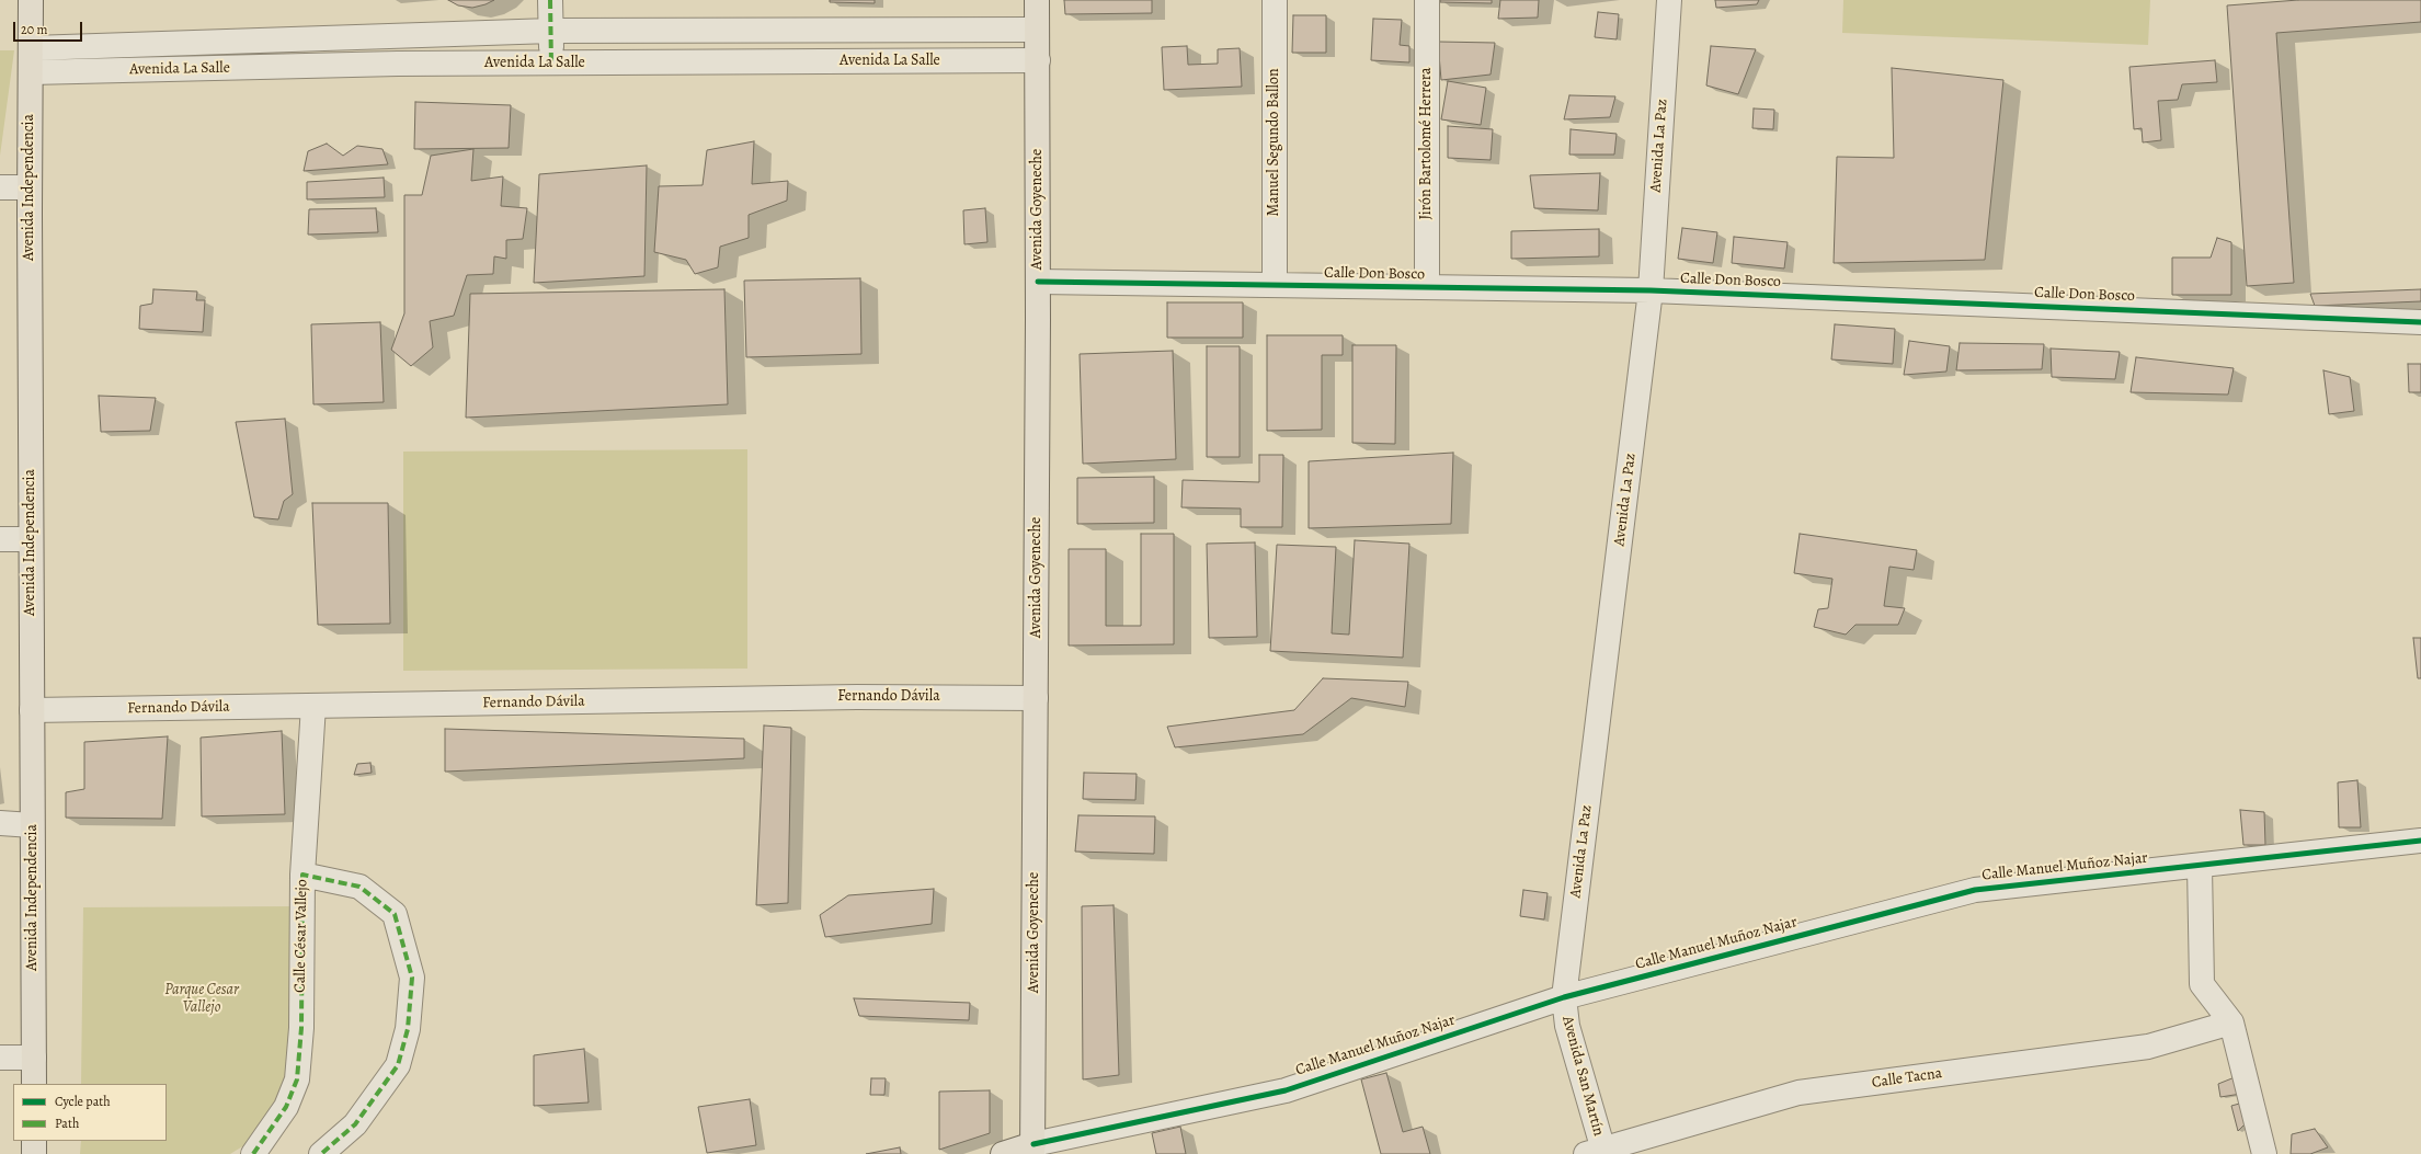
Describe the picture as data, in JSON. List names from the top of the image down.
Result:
{
  "streets": {
    "main road": ["Avenida Independencia", "Avenida Goyeneche", "Calle Manuel Muñoz Najar"],
    "street": [
      "Avenida La Salle",
      "Manuel Segundo Ballon",
      "Jirón Bartolomé Herrera",
      "Avenida La Paz",
      "Calle Don Bosco",
      "Fernando Dávila",
      "Calle César Vallejo",
      "Avenida San Martín",
      "Calle Tacna"
    ]
  },
  "crossings": [
    ["Avenida La Salle", "Avenida Independencia"],
    ["Avenida La Salle", "Avenida Goyeneche"],
    ["Manuel Segundo Ballon", "Calle Don Bosco"],
    ["Jirón Bartolomé Herrera", "Calle Don Bosco"],
    ["Avenida La Paz", "Calle Don Bosco"],
    ["Avenida La Paz", "Calle Manuel Muñoz Najar"],
    ["Avenida La Paz", "Avenida San Martín"],
    ["Avenida Independencia", "Fernando Dávila"],
    ["Avenida Goyeneche", "Calle Don Bosco"],
    ["Avenida Goyeneche", "Fernando Dávila"],
    ["Avenida Goyeneche", "Calle Manuel Muñoz Najar"],
    ["Fernando Dávila", "Calle César Vallejo"],
    ["Calle Manuel Muñoz Najar", "Avenida San Martín"],
    ["Avenida San Martín", "Calle Tacna"]
  ],
  "parks": ["Parque Cesar Vallejo"],
  "legend": ["Cycle path", "Path"],
  "scale_bar": "20 m"
}
